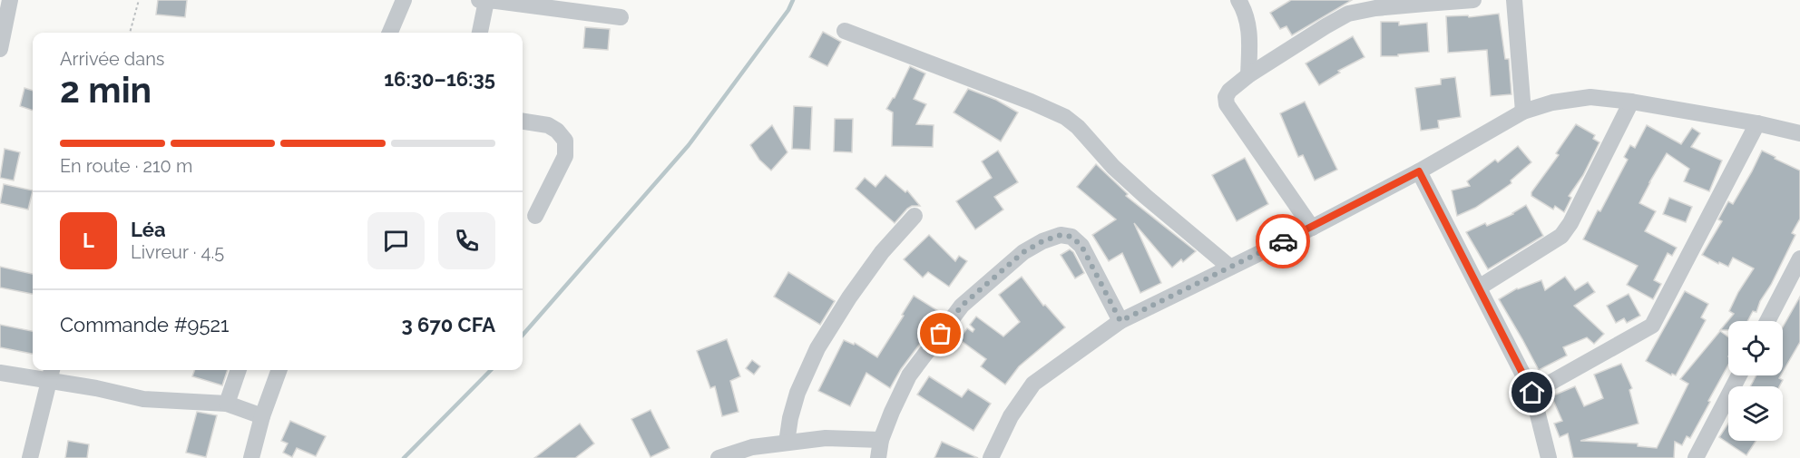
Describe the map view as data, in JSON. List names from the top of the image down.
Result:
{
  "page": {
    "heading": ["2 min", "Arrivée dans", "16:30–16:35"],
    "panel": [
      "Léa",
      "Livreur · 4.5",
      "Commande #9521",
      "3 670 CFA"
    ],
    "bar": "En route · 210 m",
    "round": "L"
  }
}
